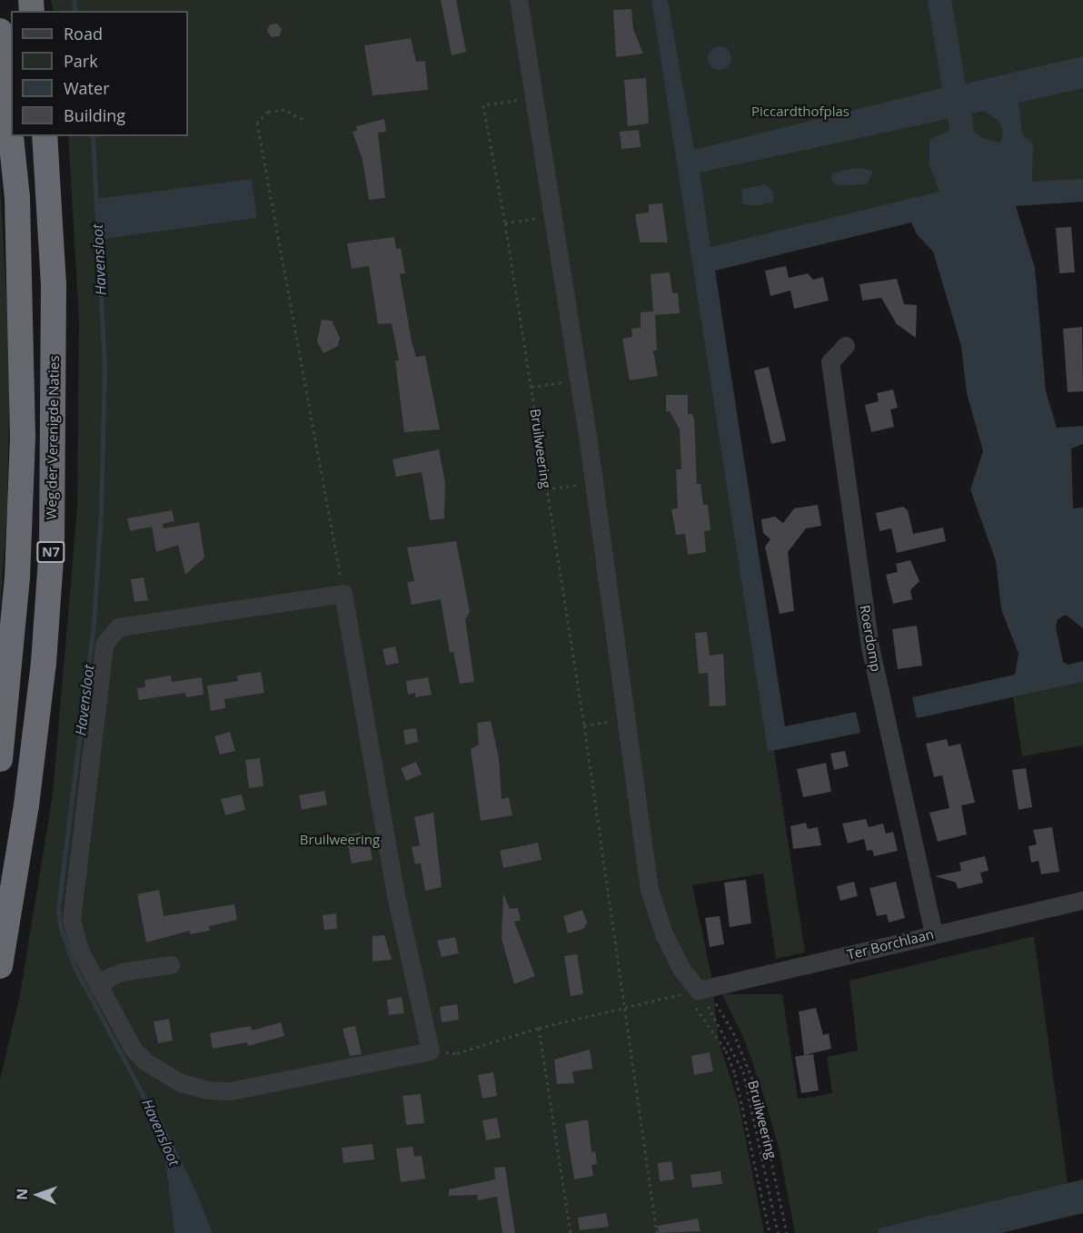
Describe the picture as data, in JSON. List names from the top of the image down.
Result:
{
  "streets": {
    "highway": ["Weg der Verenigde Naties", "N7"],
    "street": ["Roerdomp", "Ter Borchlaan"],
    "path": ["Bruilweering"]
  },
  "crossings": [
    ["Bruilweering", "Ter Borchlaan"],
    ["Roerdomp", "Ter Borchlaan"]
  ],
  "water": ["Havensloot"],
  "parks": ["Piccardthofplas", "Bruilweering"],
  "legend": [
    "Road",
    "Park",
    "Water",
    "Building"
  ],
  "north": "left"
}
